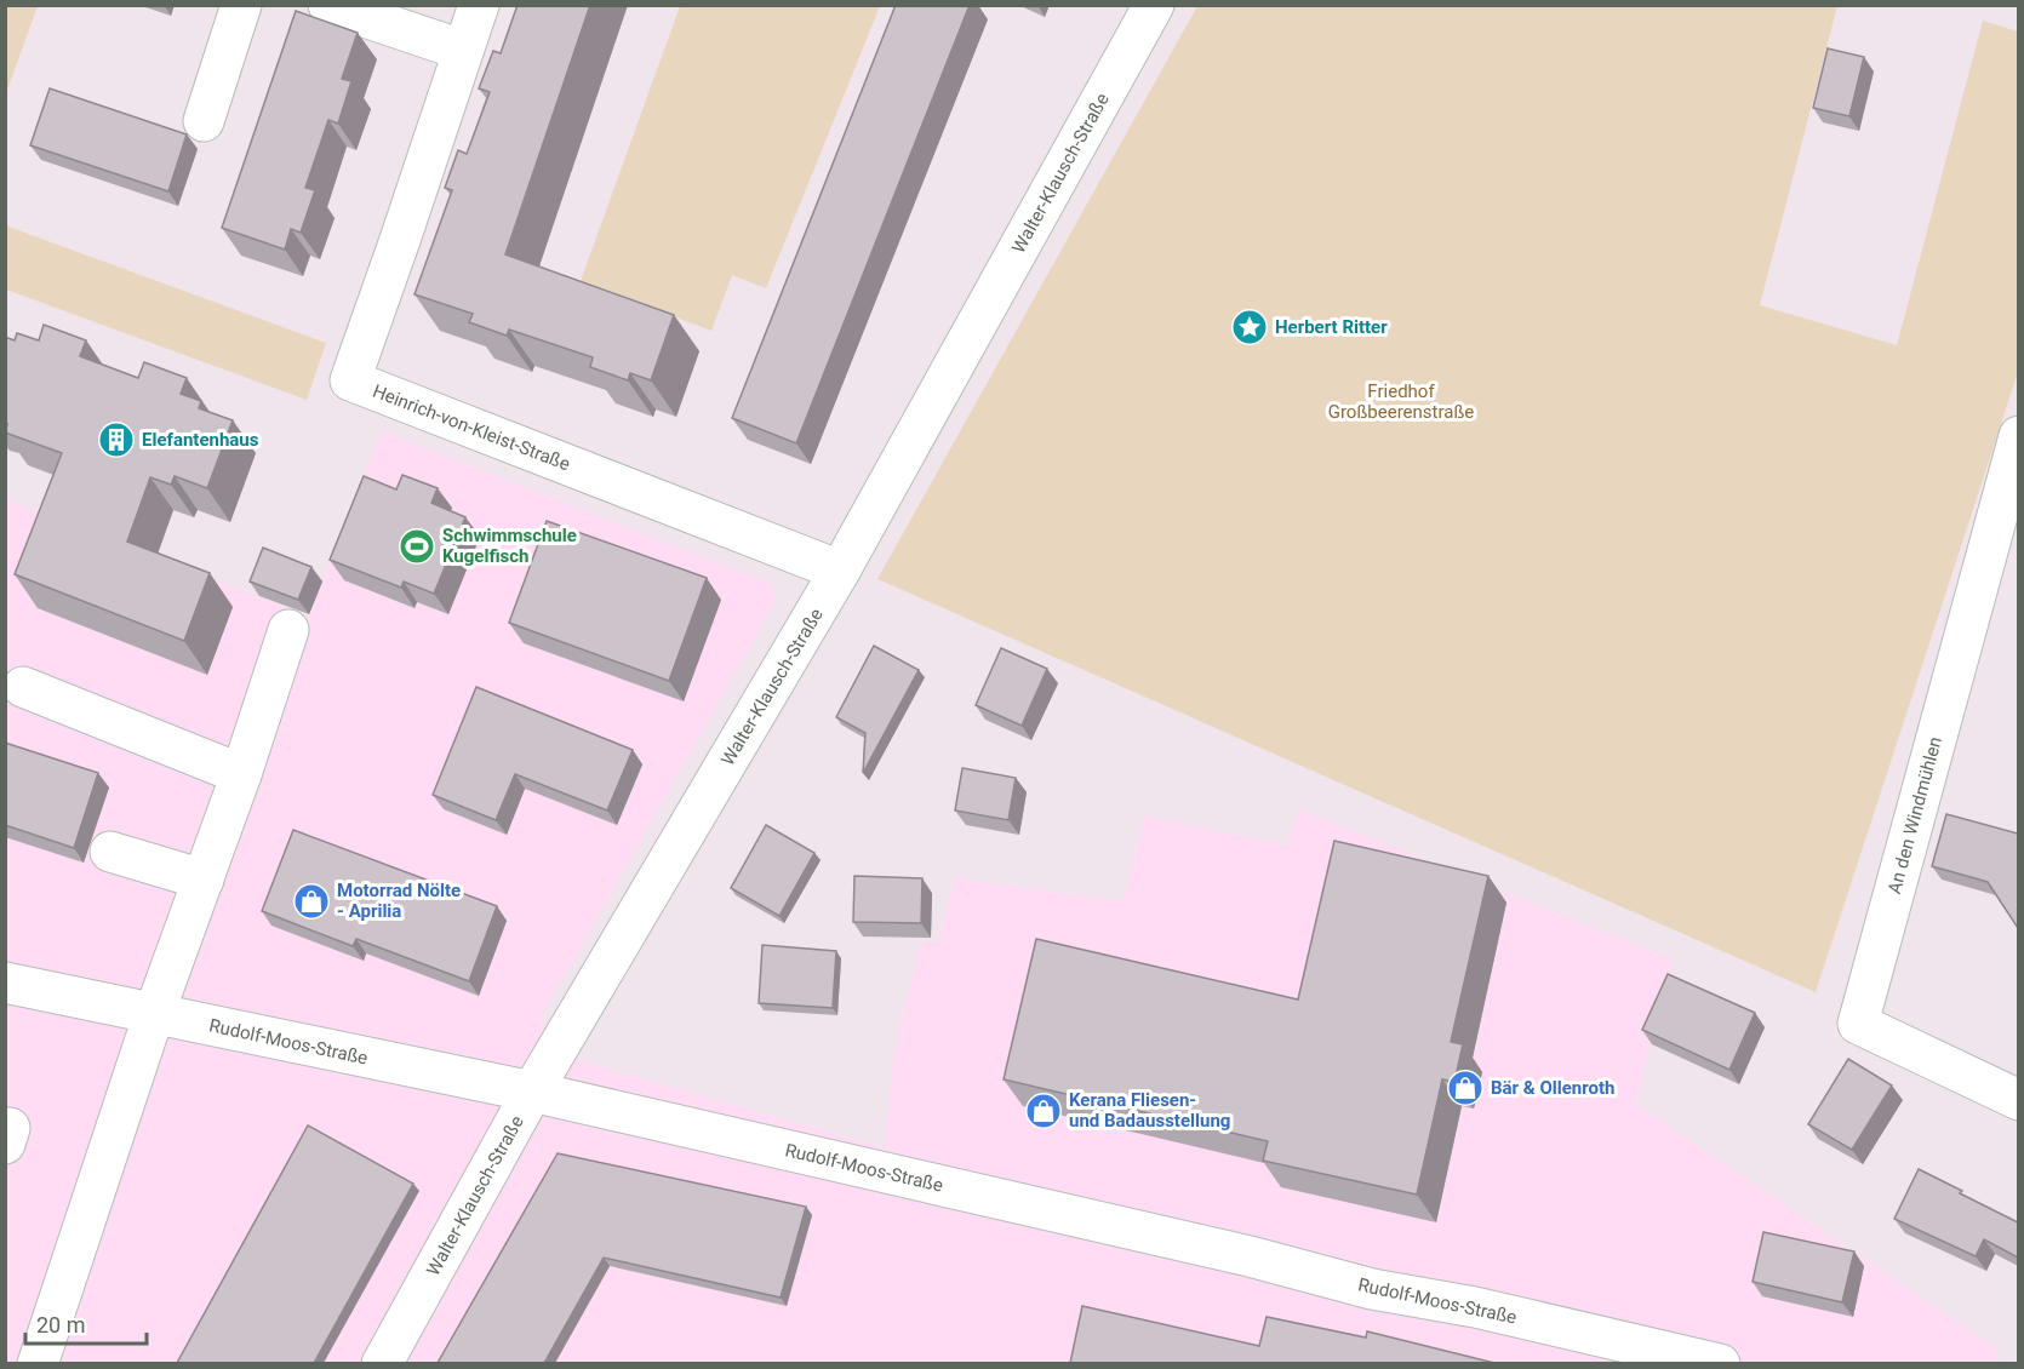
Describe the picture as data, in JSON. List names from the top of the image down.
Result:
{
  "streets": {
    "street": [
      "Walter-Klausch-Straße",
      "Heinrich-von-Kleist-Straße",
      "An den Windmühlen",
      "Rudolf-Moos-Straße"
    ]
  },
  "crossings": [
    ["Walter-Klausch-Straße", "Heinrich-von-Kleist-Straße"],
    ["Walter-Klausch-Straße", "Rudolf-Moos-Straße"]
  ],
  "parks": ["Friedhof Großbeerenstraße"],
  "places": {
    "place": ["Herbert Ritter"],
    "building": ["Elefantenhaus"],
    "sports": ["Schwimmschule Kugelfisch"],
    "shop": ["Motorrad Nölte - Aprilia", "Bär & Ollenroth", "Kerana Fliesen- und Badausstellung"]
  },
  "scale_bar": "20 m"
}
